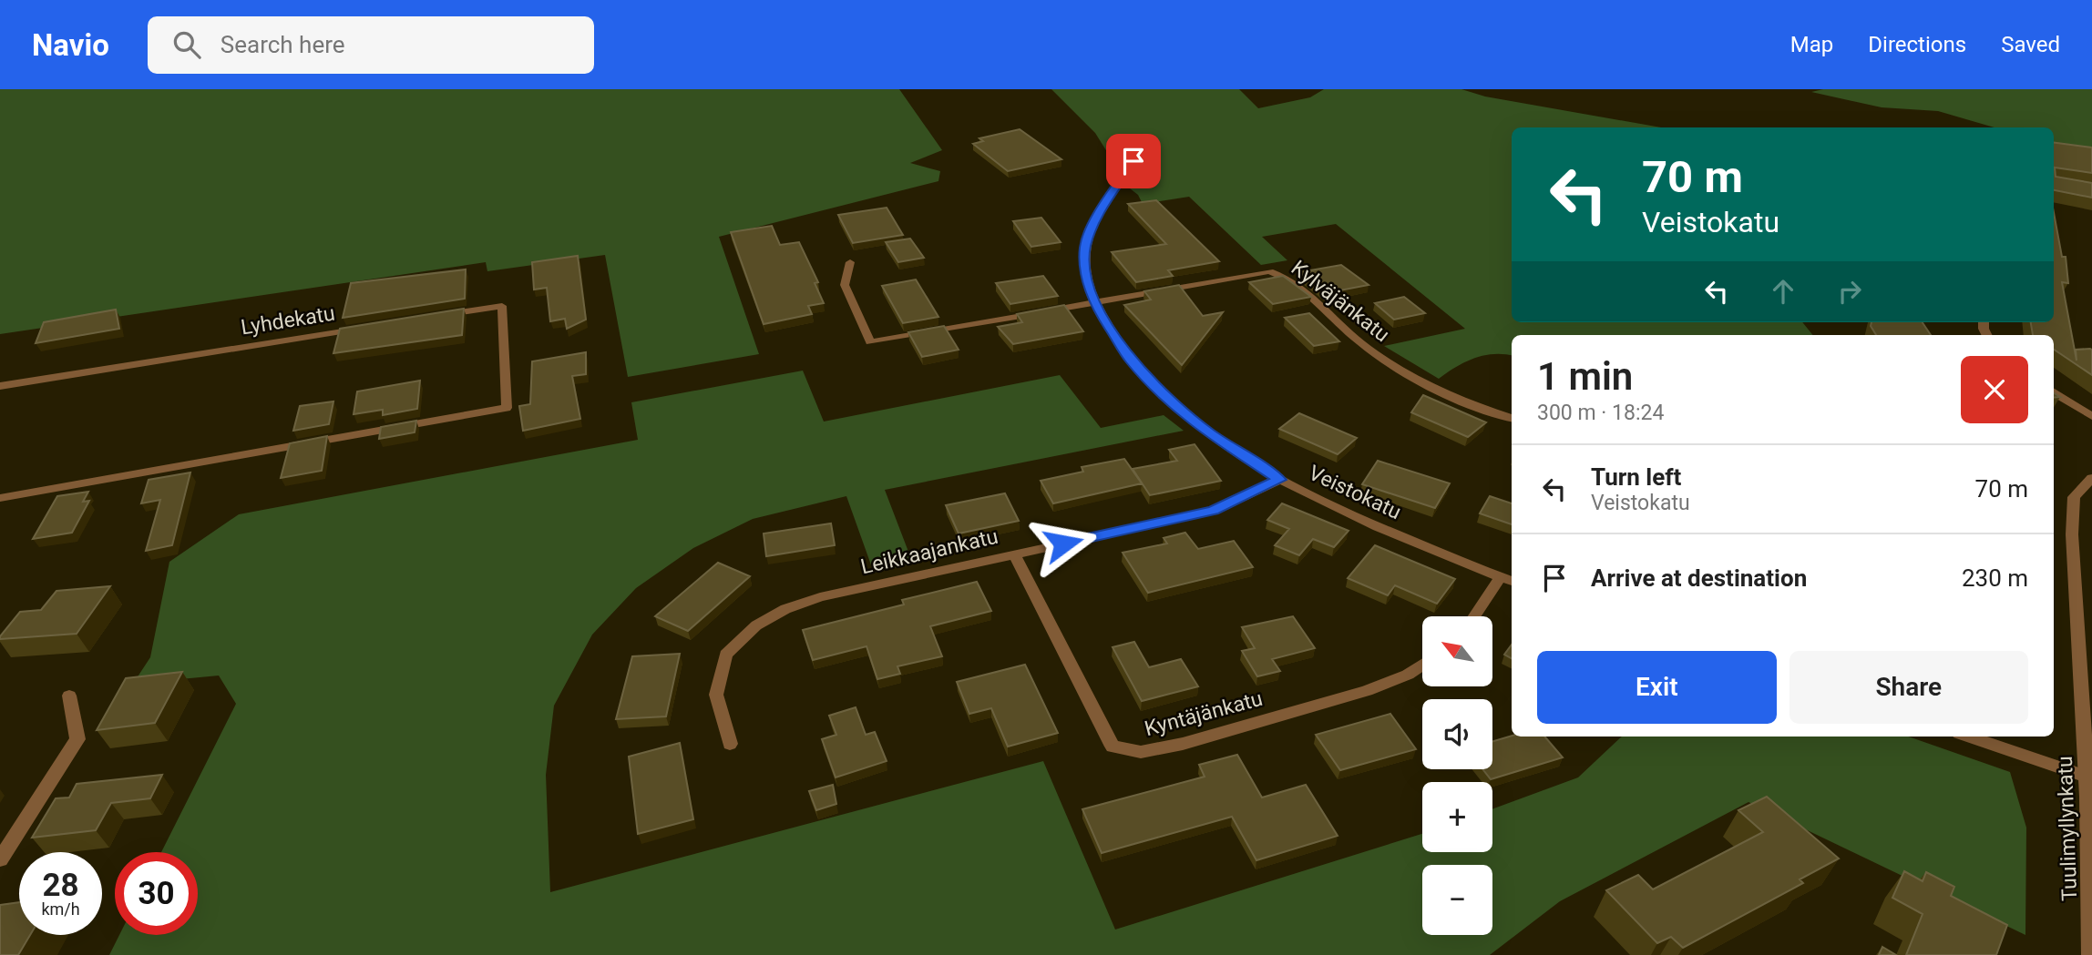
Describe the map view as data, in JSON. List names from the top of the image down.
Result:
{
  "streets": {
    "street": [
      "Kylväjänkatu",
      "Lyhdekatu",
      "Veistokatu",
      "Leikkaajankatu",
      "Kyntäjänkatu",
      "Tuulimyllynkatu"
    ]
  },
  "crossings": [
    ["Kylväjänkatu", "Veistokatu"],
    ["Veistokatu", "Leikkaajankatu"],
    ["Leikkaajankatu", "Kyntäjänkatu"]
  ],
  "north": "top left",
  "page": {
    "header": "Navio",
    "search": "Search here",
    "nav": ["Map", "Directions", "Saved"],
    "turn": ["70 m", "Veistokatu"],
    "heading": ["1 min", "300 m · 18:24"],
    "list": [
      {
        "name": "Turn left",
        "note": "Veistokatu",
        "value": "70 m"
      },
      {
        "name": "Arrive at destination",
        "value": "230 m"
      }
    ],
    "map_buttons": ["+", "−"],
    "buttons": ["Exit", "Share"],
    "speed": "28 km/h",
    "limit": "30"
  }
}
